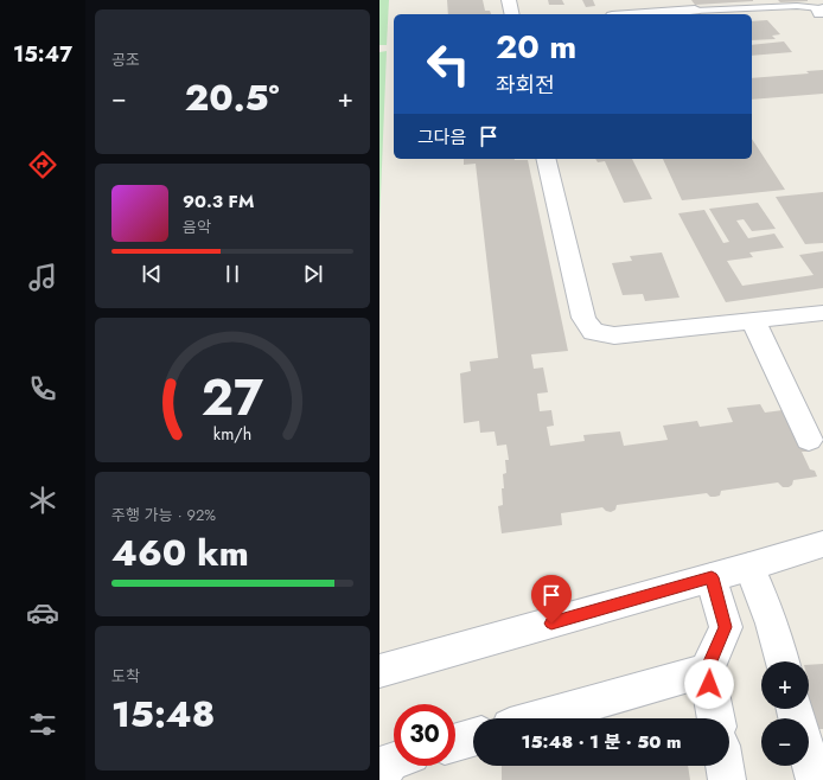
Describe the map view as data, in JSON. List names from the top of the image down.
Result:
{
  "page": {
    "tabs": "15:47",
    "tile": [
      "공조",
      ["주행 가능 · 92%", "460 km"],
      ["도착", "15:48"]
    ],
    "turn": ["20 m", "좌회전"],
    "heat": ["−", "20.5°", "+"],
    "then": "그다음",
    "song": ["90.3 FM", "음악"],
    "map_buttons": ["+", "−"],
    "limit": "30",
    "trip": "15:48 · 1 분 · 50 m",
    "gauge": ["27", "km/h"]
  }
}
